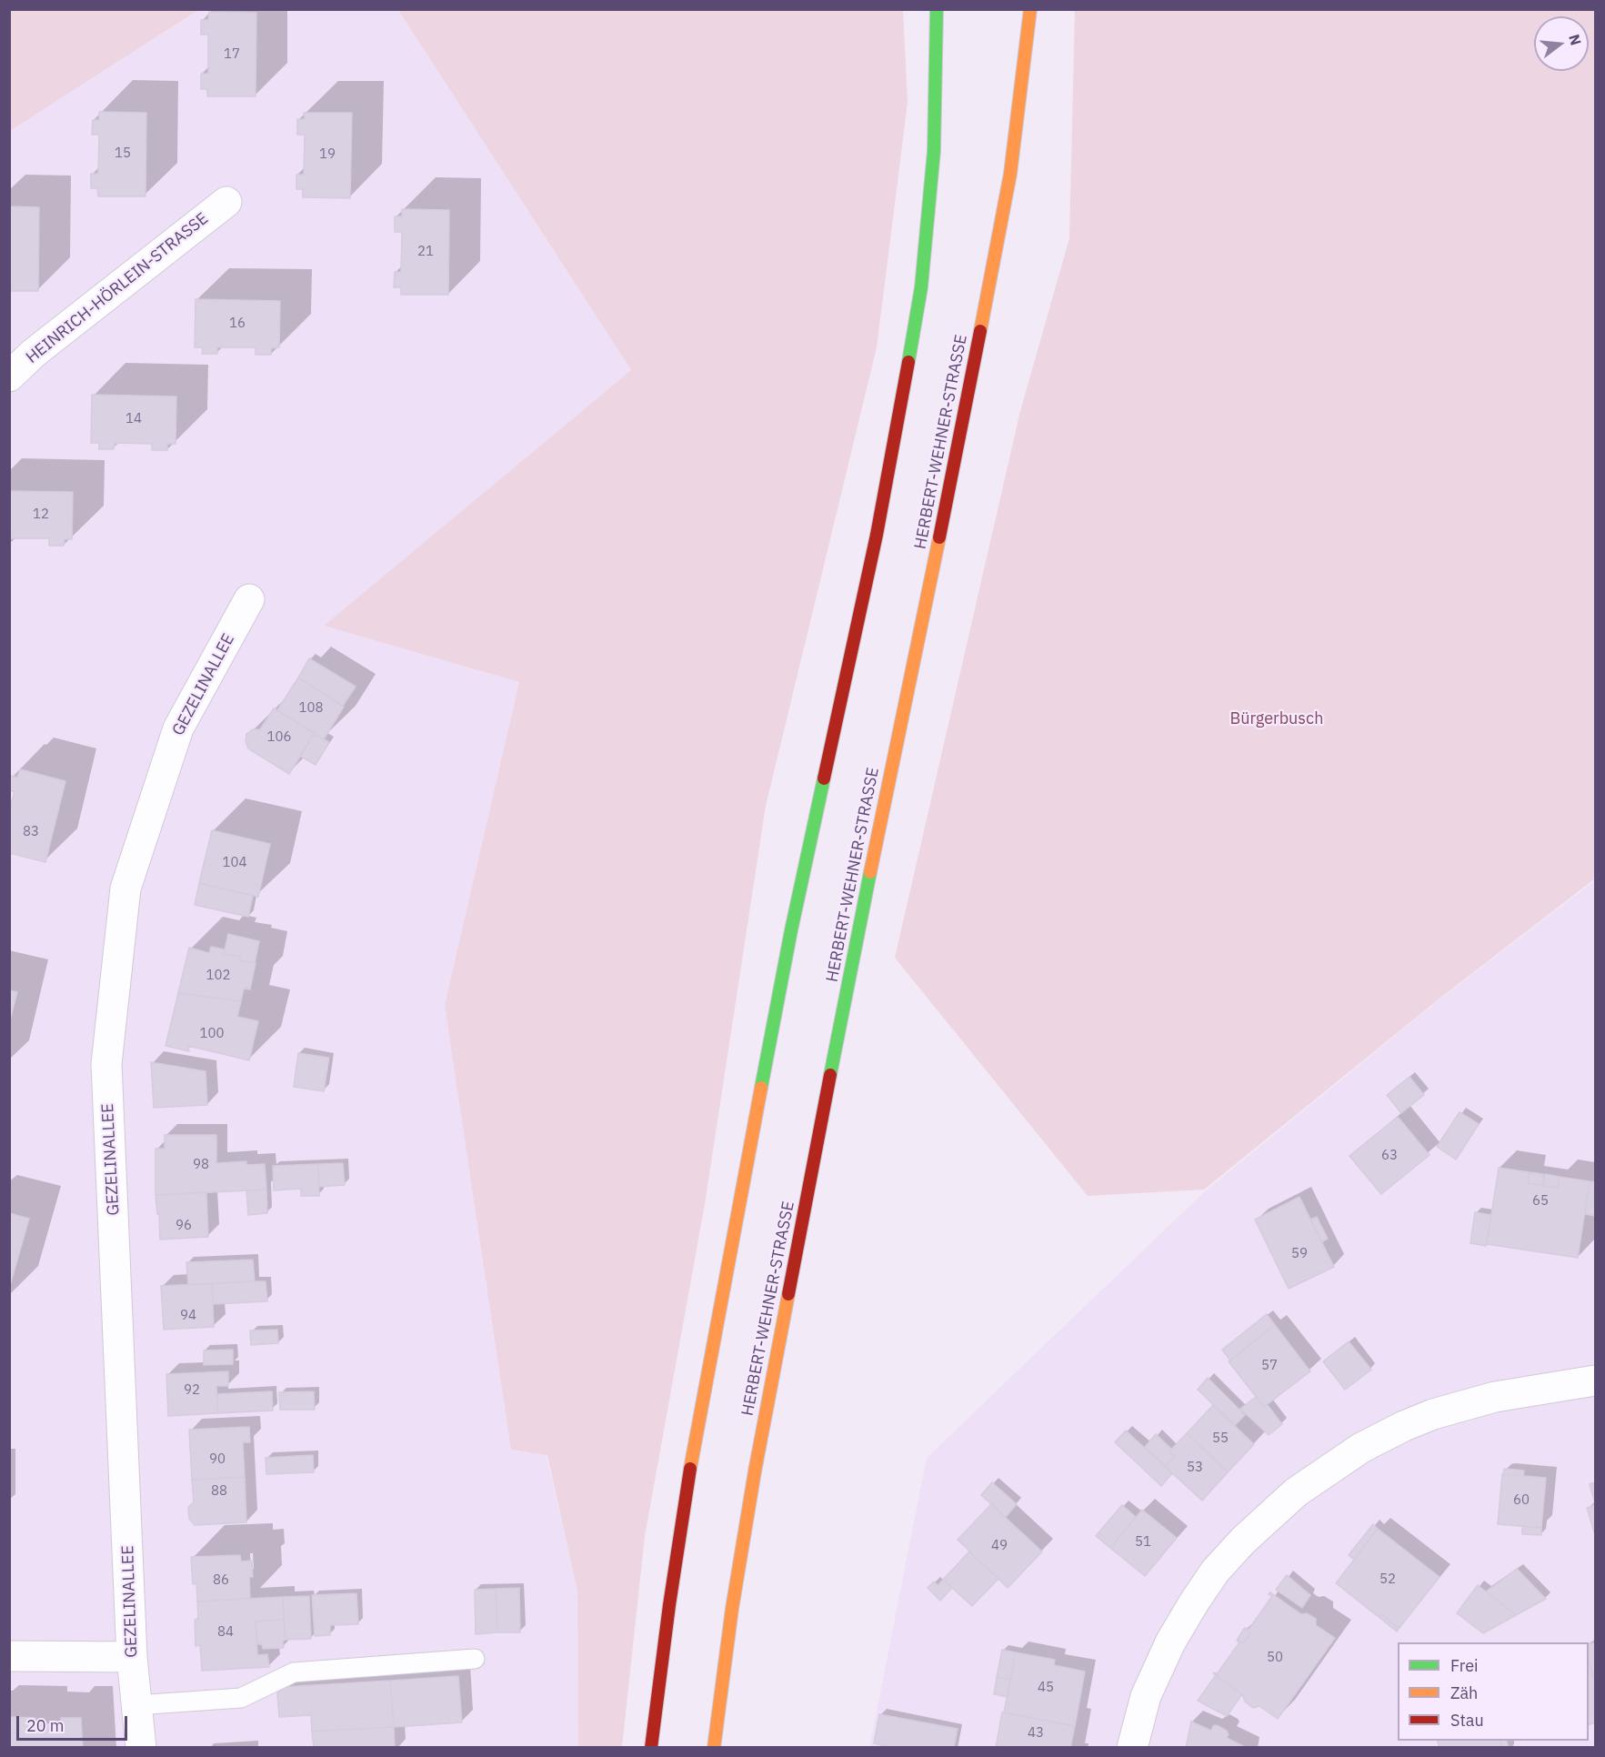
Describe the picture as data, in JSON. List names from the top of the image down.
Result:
{
  "streets": {
    "main road": ["HERBERT-WEHNER-STRASSE"],
    "street": ["HEINRICH-HÖRLEIN-STRASSE", "GEZELINALLEE"]
  },
  "parks": ["Bürgerbusch"],
  "house_numbers": [
    "17",
    "15",
    "19",
    "21",
    "16",
    "14",
    "12",
    "108",
    "106",
    "83",
    "104",
    "102",
    "100",
    "63",
    "98",
    "65",
    "96",
    "59",
    "94",
    "57",
    "92",
    "55",
    "90",
    "53",
    "88",
    "60",
    "51",
    "49",
    "52",
    "86",
    "84",
    "50",
    "45",
    "43"
  ],
  "legend": ["Frei", "Zäh", "Stau"],
  "scale_bar": "20 m",
  "north": "right"
}
